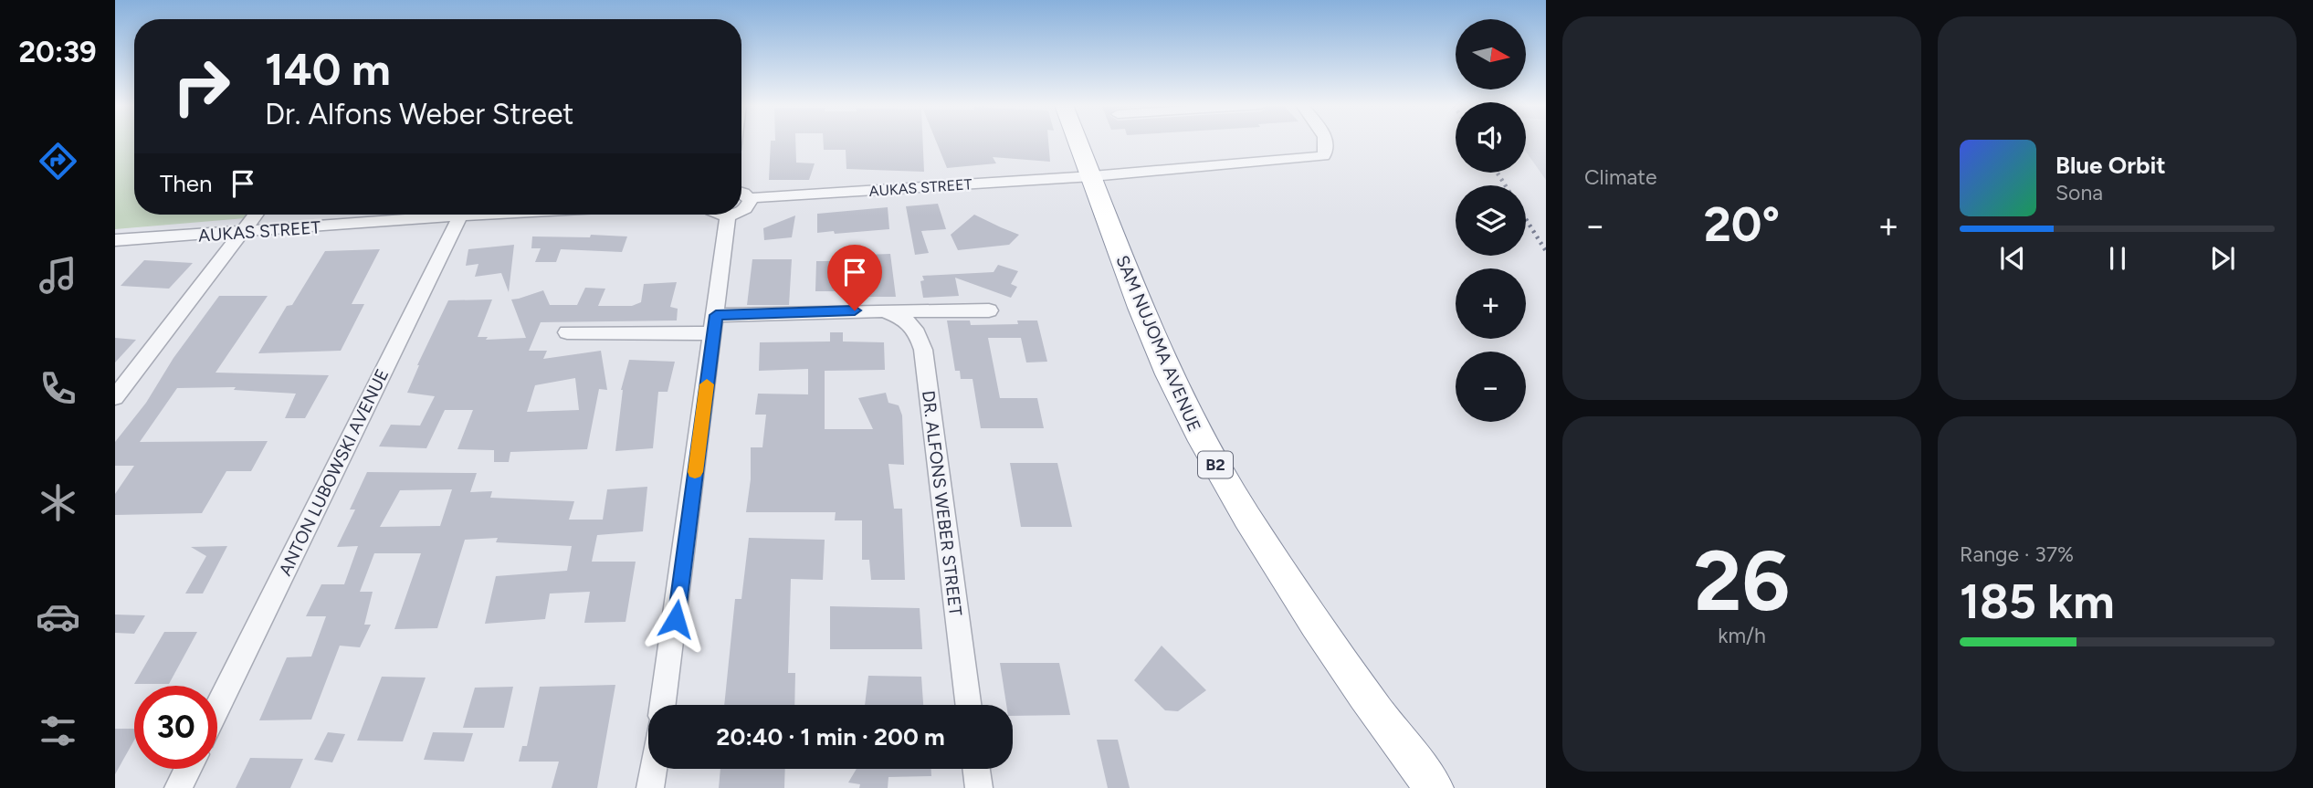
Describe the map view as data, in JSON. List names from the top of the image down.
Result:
{
  "streets": {
    "highway": ["SAM NUJOMA AVENUE", "B2"],
    "street": ["AUKAS STREET", "ANTON LUBOWSKI AVENUE", "DR. ALFONS WEBER STREET"]
  },
  "crossings": [
    ["AUKAS STREET", "SAM NUJOMA AVENUE"]
  ],
  "north": "right",
  "page": {
    "tabs": "20:39",
    "tile": [
      "Climate",
      ["26", "km/h"],
      ["Range · 37%", "185 km"]
    ],
    "map_buttons": ["+", "−"],
    "turn": ["140 m", "Dr. Alfons Weber Street"],
    "song": ["Blue Orbit", "Sona"],
    "then": "Then",
    "heat": ["−", "20°", "+"],
    "limit": "30",
    "trip": "20:40 · 1 min · 200 m"
  }
}
